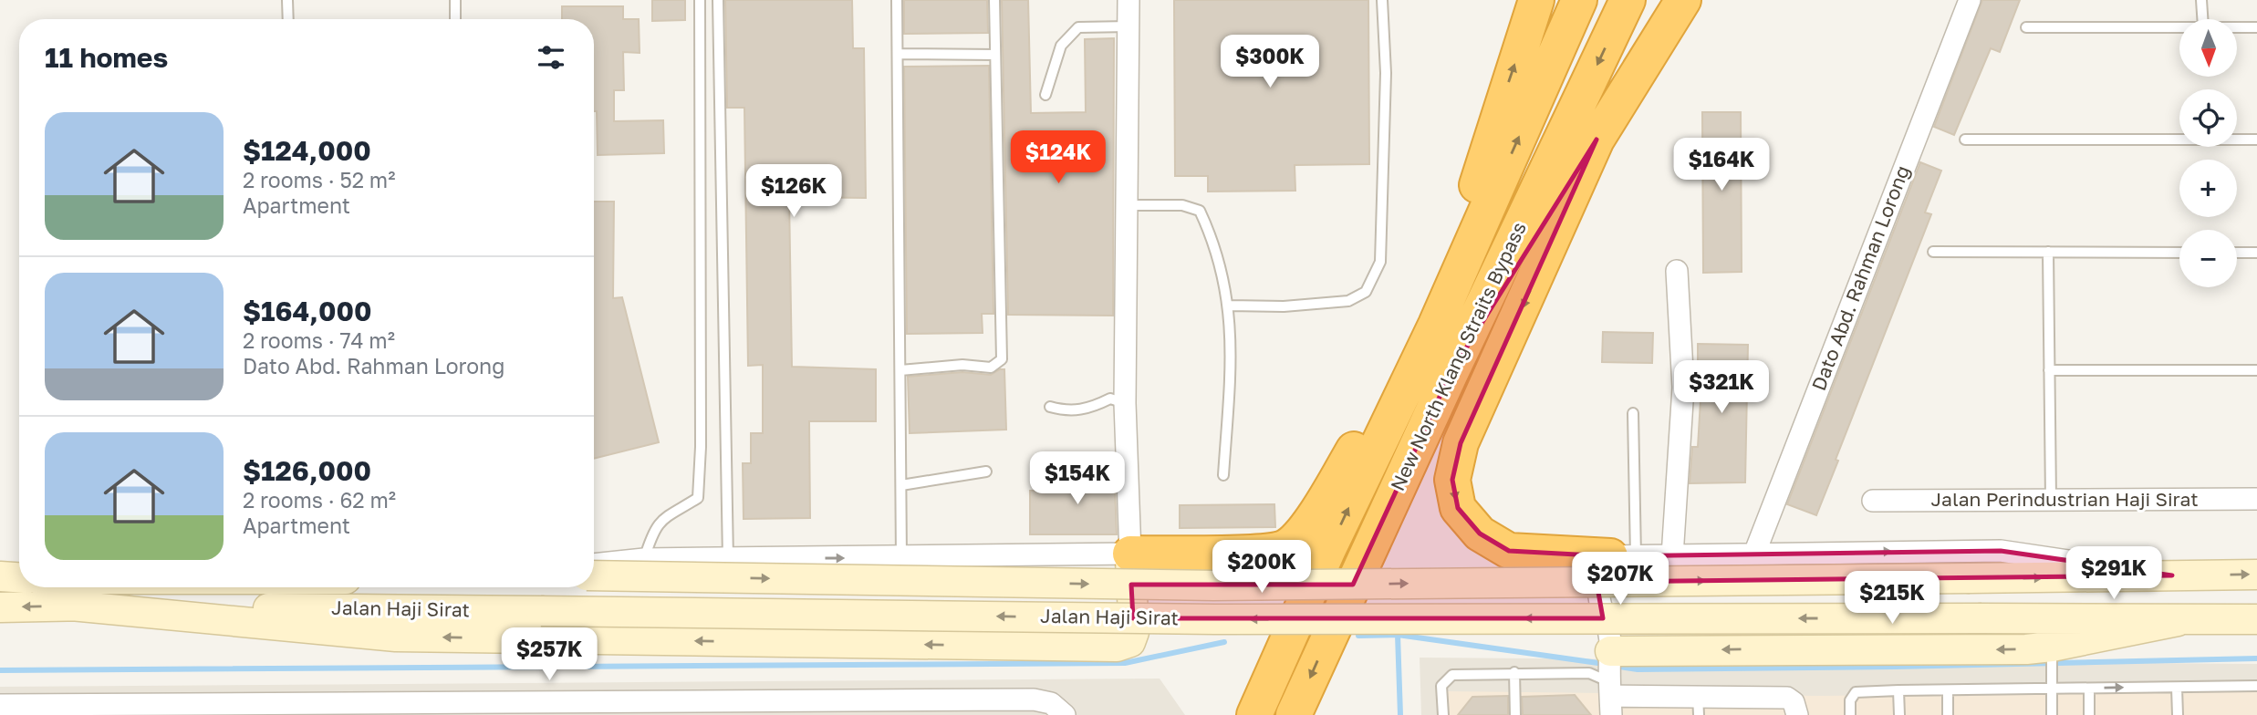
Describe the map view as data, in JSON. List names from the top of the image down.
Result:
{
  "streets": {
    "highway": ["New North Klang Straits Bypass"],
    "main road": ["Jalan Haji Sirat"],
    "street": ["Dato Abd. Rahman Lorong", "Jalan Perindustrian Haji Sirat"]
  },
  "north": "bottom",
  "page": {
    "map_buttons": ["+", "−"],
    "heading": "11 homes",
    "price": [
      "$300K",
      "$124K",
      "$164K",
      "$126K",
      "$321K",
      "$154K",
      "$200K",
      "$291K",
      "$207K",
      "$215K",
      "$257K"
    ],
    "list": [
      {
        "name": "$124,000",
        "note": "2 rooms · 52 m² · Apartment"
      },
      {
        "name": "$164,000",
        "note": "2 rooms · 74 m² · Dato Abd. Rahman Lorong"
      },
      {
        "name": "$126,000",
        "note": "2 rooms · 62 m² · Apartment"
      }
    ]
  }
}
